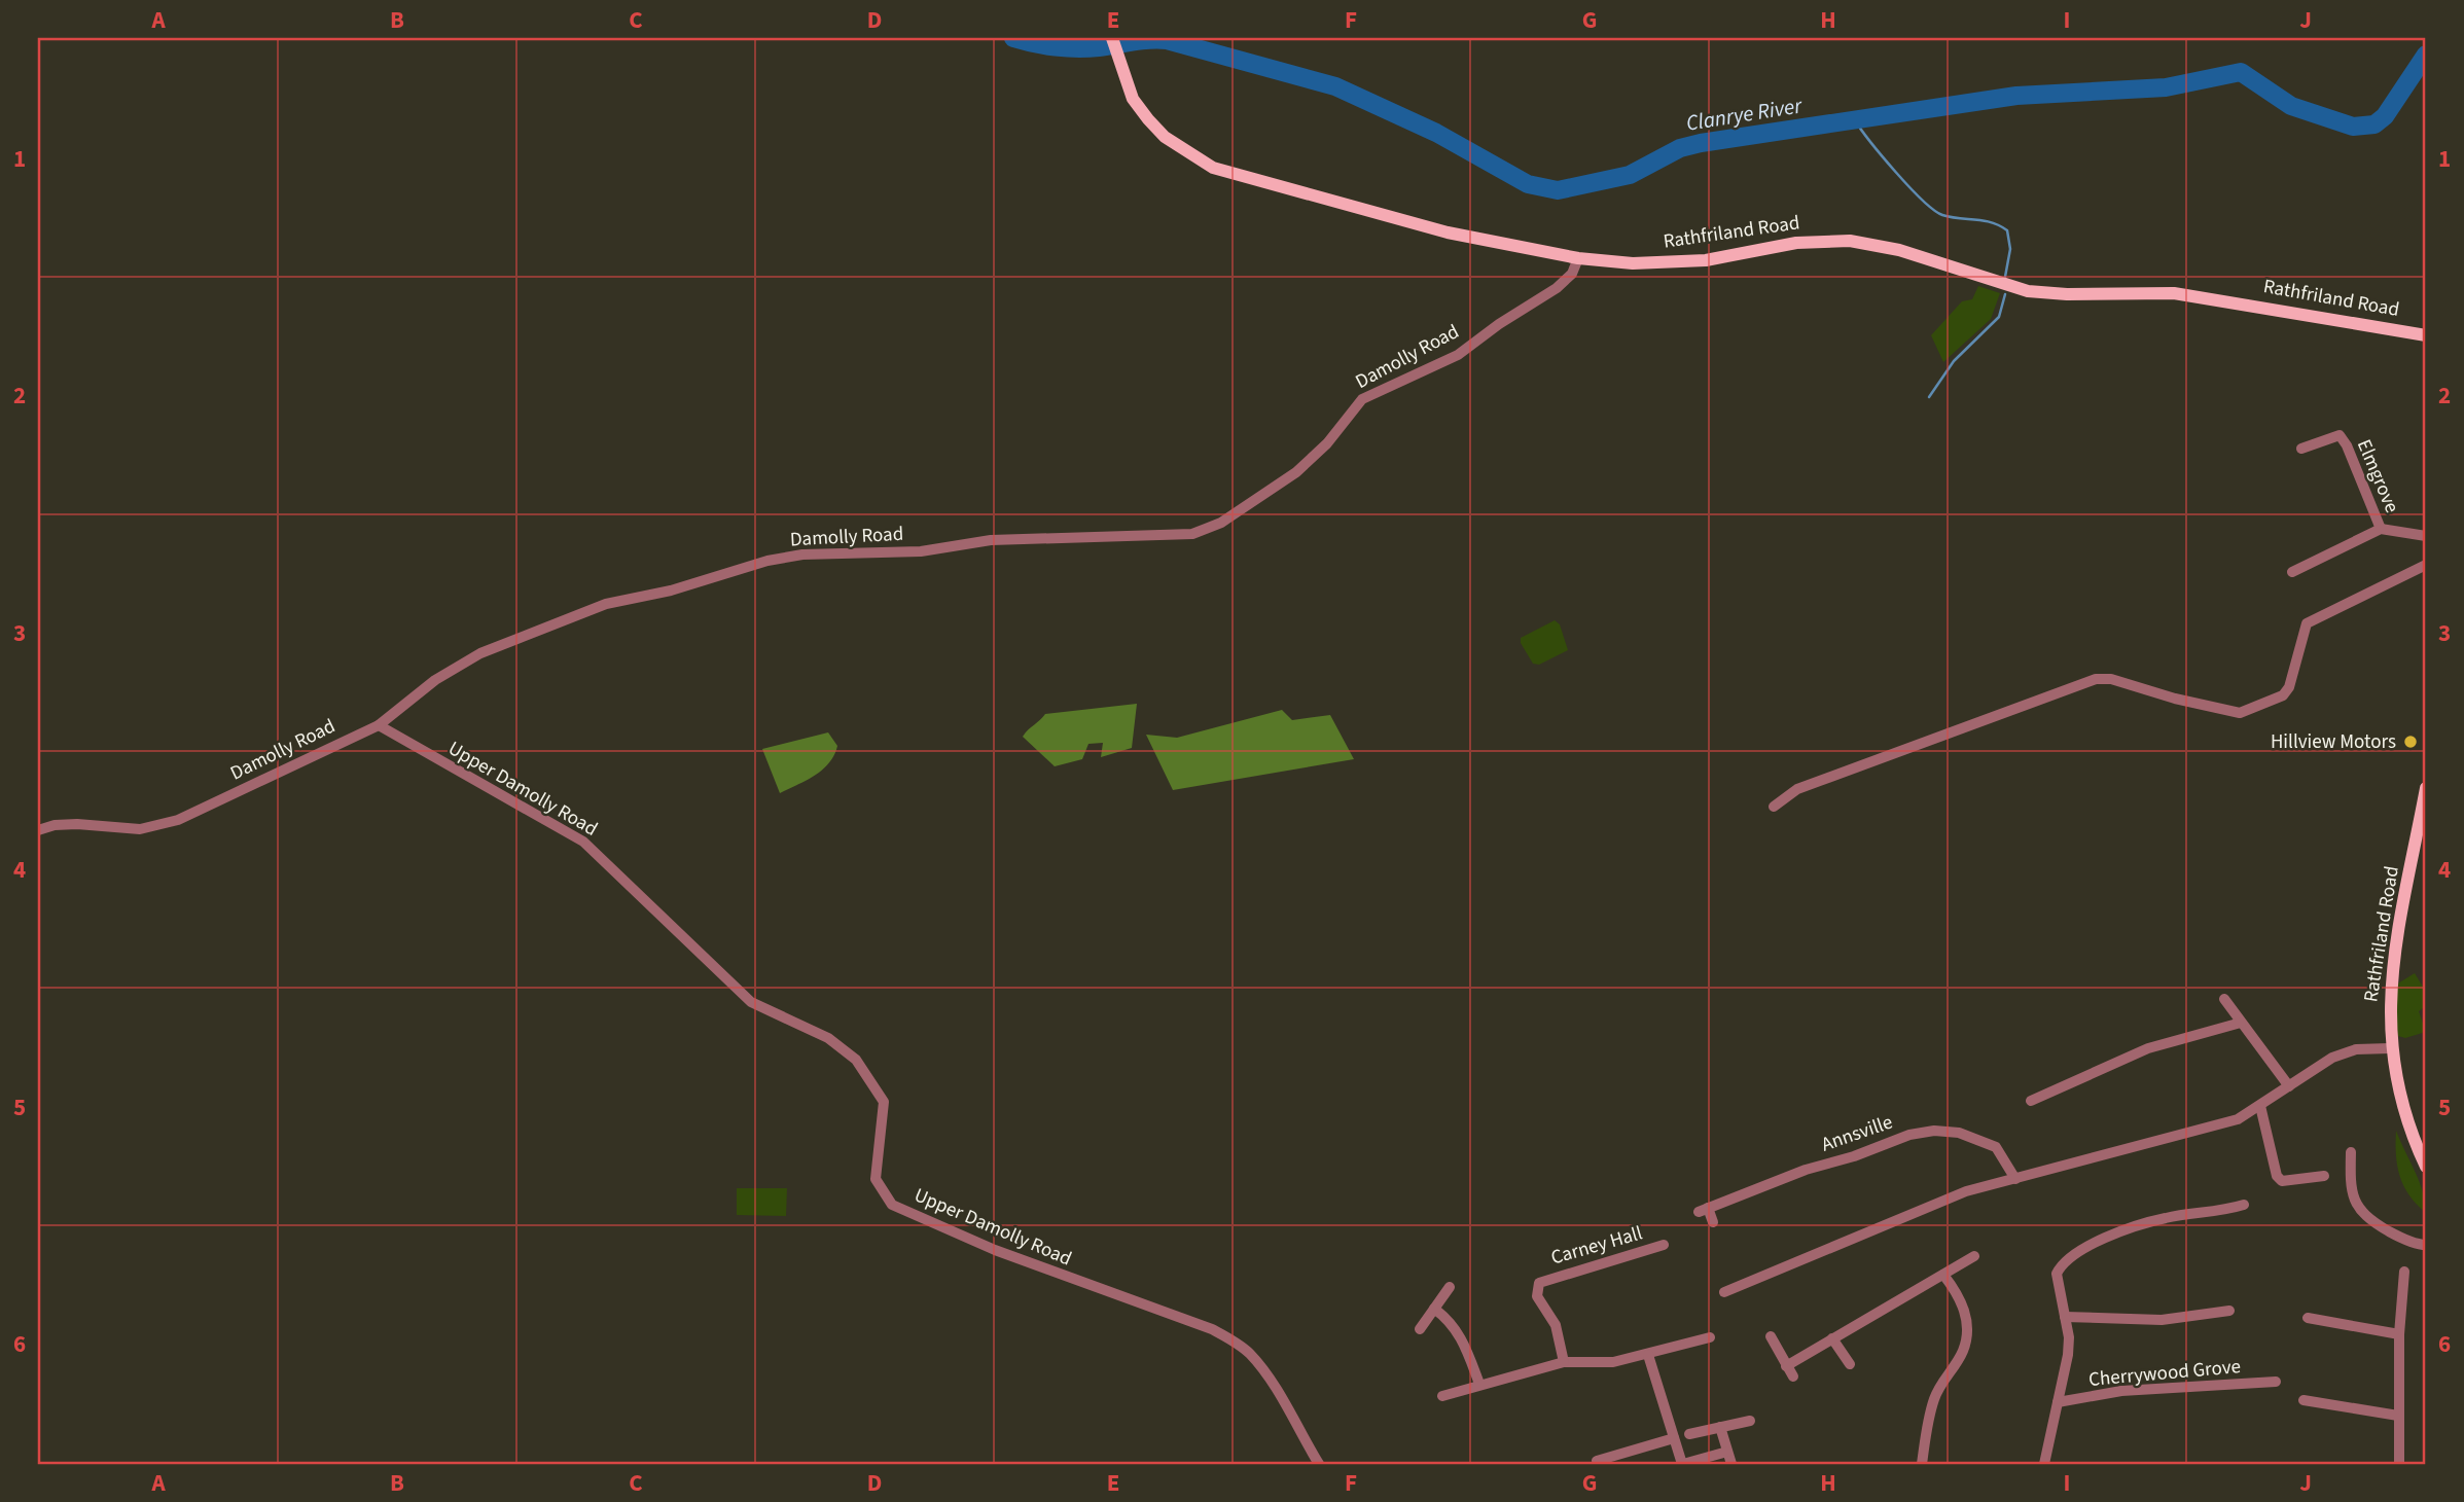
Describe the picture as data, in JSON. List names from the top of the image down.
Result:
{
  "streets": {
    "main road": ["Rathfriland Road"],
    "street": [
      "Damolly Road",
      "Elmgrove",
      "Upper Damolly Road",
      "Annsville",
      "Carney Hall",
      "Cherrywood Grove"
    ]
  },
  "crossings": [
    ["Rathfriland Road", "Damolly Road"],
    ["Damolly Road", "Upper Damolly Road"]
  ],
  "water": ["Clanrye River"],
  "places": ["Hillview Motors"],
  "grid": {
    "columns": [
      "A",
      "B",
      "C",
      "D",
      "E",
      "F",
      "G",
      "H",
      "I",
      "J"
    ],
    "rows": [
      "1",
      "2",
      "3",
      "4",
      "5",
      "6"
    ]
  }
}
